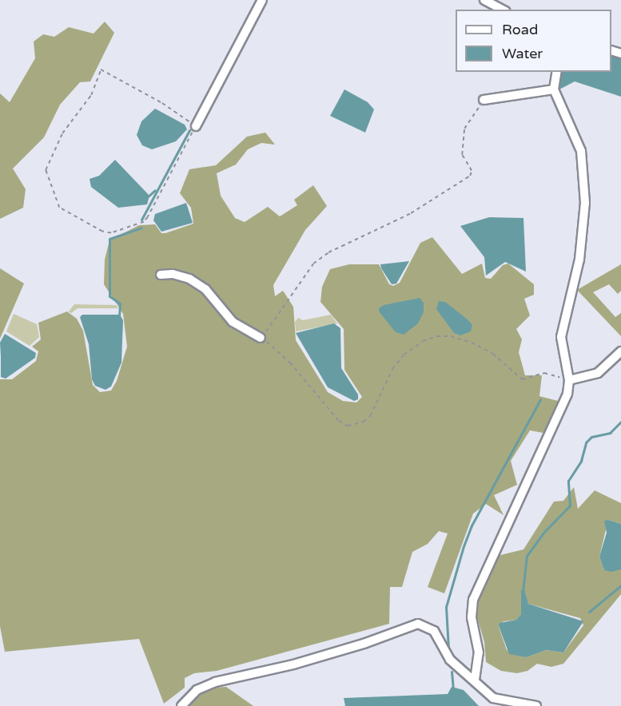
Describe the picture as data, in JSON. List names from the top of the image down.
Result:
{
  "legend": ["Road", "Water"]
}
